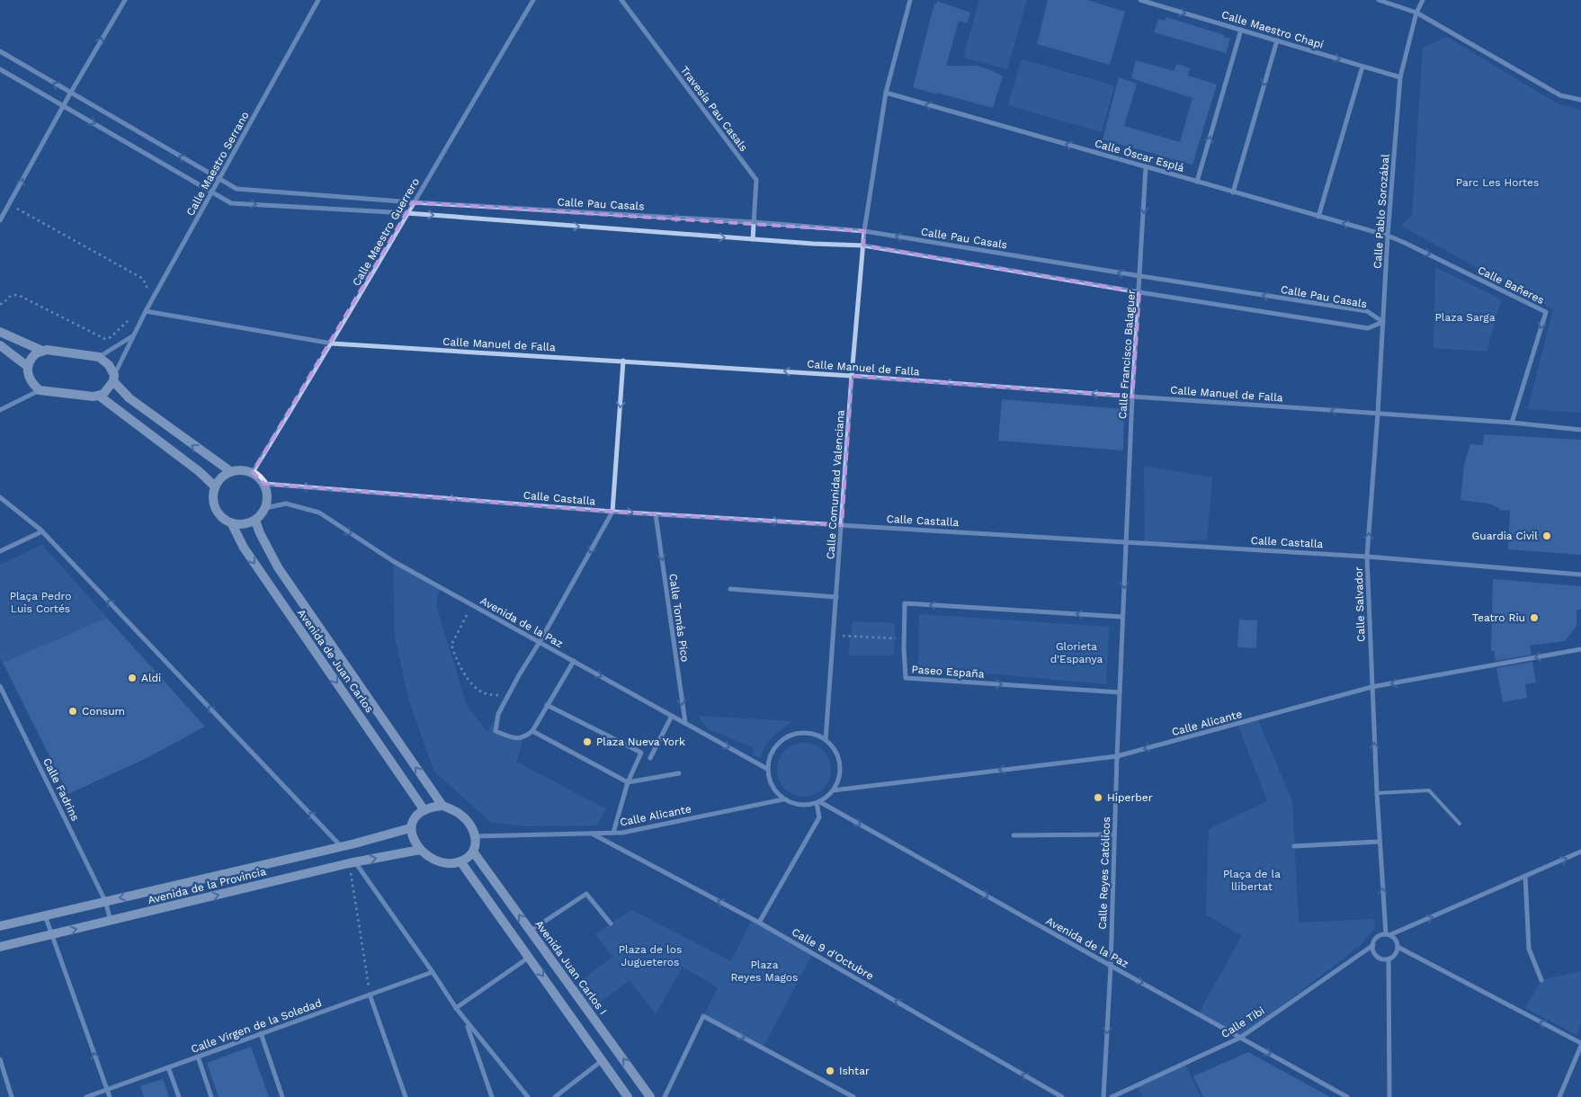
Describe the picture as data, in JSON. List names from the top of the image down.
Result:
{
  "streets": {
    "main road": ["Avenida de Juan Carlos", "Avenida de la Provincia", "Avenida Juan Carlos I"],
    "street": [
      "Calle Maestro Chapí",
      "Travesía Pau Casals",
      "Calle Óscar Esplá",
      "Calle Maestro Serrano",
      "Calle Pau Casals",
      "Calle Pablo Sorozábal",
      "Calle Maestro Guerrero",
      "Calle Bañeres",
      "Calle Manuel de Falla",
      "Calle Francisco Balaguer",
      "Calle Comunidad Valenciana",
      "Calle Castalla",
      "Calle Salvador",
      "Calle Tomás Pico",
      "Avenida de la Paz",
      "Paseo España",
      "Calle Alicante",
      "Calle Fadrins",
      "Calle Reyes Católicos",
      "Calle 9 d'Octubre",
      "Calle Tibi",
      "Calle Virgen de la Soledad"
    ]
  },
  "crossings": [
    ["Calle Maestro Chapí", "Calle Pablo Sorozábal"],
    ["Travesía Pau Casals", "Calle Pau Casals"],
    ["Calle Óscar Esplá", "Calle Pablo Sorozábal"],
    ["Calle Óscar Esplá", "Calle Bañeres"],
    ["Calle Óscar Esplá", "Calle Francisco Balaguer"],
    ["Calle Óscar Esplá", "Calle Comunidad Valenciana"],
    ["Calle Maestro Serrano", "Calle Pau Casals"],
    ["Calle Maestro Serrano", "Calle Manuel de Falla"],
    ["Calle Pau Casals", "Calle Pablo Sorozábal"],
    ["Calle Pau Casals", "Calle Maestro Guerrero"],
    ["Calle Pau Casals", "Calle Francisco Balaguer"],
    ["Calle Pau Casals", "Calle Comunidad Valenciana"],
    ["Calle Pablo Sorozábal", "Calle Bañeres"],
    ["Calle Pablo Sorozábal", "Calle Manuel de Falla"],
    ["Calle Pablo Sorozábal", "Calle Salvador"],
    ["Calle Maestro Guerrero", "Calle Manuel de Falla"],
    ["Calle Maestro Guerrero", "Calle Castalla"],
    ["Calle Maestro Guerrero", "Avenida de la Paz"],
    ["Calle Maestro Guerrero", "Avenida de Juan Carlos"],
    ["Calle Bañeres", "Calle Manuel de Falla"],
    ["Calle Manuel de Falla", "Calle Francisco Balaguer"],
    ["Calle Manuel de Falla", "Calle Comunidad Valenciana"],
    ["Calle Manuel de Falla", "Calle Salvador"],
    ["Calle Francisco Balaguer", "Calle Castalla"],
    ["Calle Francisco Balaguer", "Calle Reyes Católicos"],
    ["Calle Comunidad Valenciana", "Calle Castalla"],
    ["Calle Comunidad Valenciana", "Avenida de la Paz"],
    ["Calle Comunidad Valenciana", "Calle Alicante"],
    ["Calle Castalla", "Calle Salvador"],
    ["Calle Castalla", "Calle Tomás Pico"],
    ["Calle Castalla", "Avenida de la Paz"],
    ["Calle Castalla", "Avenida de Juan Carlos"],
    ["Calle Castalla", "Calle Reyes Católicos"],
    ["Calle Salvador", "Calle Alicante"],
    ["Calle Salvador", "Calle Tibi"],
    ["Calle Tomás Pico", "Avenida de la Paz"],
    ["Avenida de la Paz", "Avenida de Juan Carlos"],
    ["Avenida de la Paz", "Calle Alicante"],
    ["Avenida de la Paz", "Calle Reyes Católicos"],
    ["Avenida de la Paz", "Calle Tibi"],
    ["Avenida de Juan Carlos", "Calle Alicante"],
    ["Avenida de Juan Carlos", "Avenida de la Provincia"],
    ["Avenida de Juan Carlos", "Avenida Juan Carlos I"],
    ["Paseo España", "Calle Reyes Católicos"],
    ["Calle Alicante", "Calle Reyes Católicos"],
    ["Calle Alicante", "Avenida de la Provincia"],
    ["Calle Alicante", "Calle 9 d'Octubre"],
    ["Calle Alicante", "Avenida Juan Carlos I"],
    ["Calle Fadrins", "Avenida de la Provincia"],
    ["Avenida de la Provincia", "Avenida Juan Carlos I"]
  ],
  "one_way": [
    "Calle Maestro Chapí",
    "Calle Óscar Esplá",
    "Calle Manuel de Falla",
    "Calle Castalla",
    "Calle Salvador",
    "Calle Tomás Pico",
    "Avenida de la Paz",
    "Calle Alicante",
    "Calle Reyes Católicos",
    "Calle 9 d'Octubre"
  ],
  "parks": [
    "Parc Les Hortes",
    "Plaza Sarga",
    "Plaça Pedro Luis Cortés",
    "Glorieta d'Espanya",
    "Plaça de la llibertat",
    "Plaza de los Jugueteros",
    "Plaza Reyes Magos"
  ],
  "places": [
    "Guardia Civil",
    "Teatro Riu",
    "Aldi",
    "Consum",
    "Plaza Nueva York",
    "Hiperber",
    "Ishtar"
  ]
}
